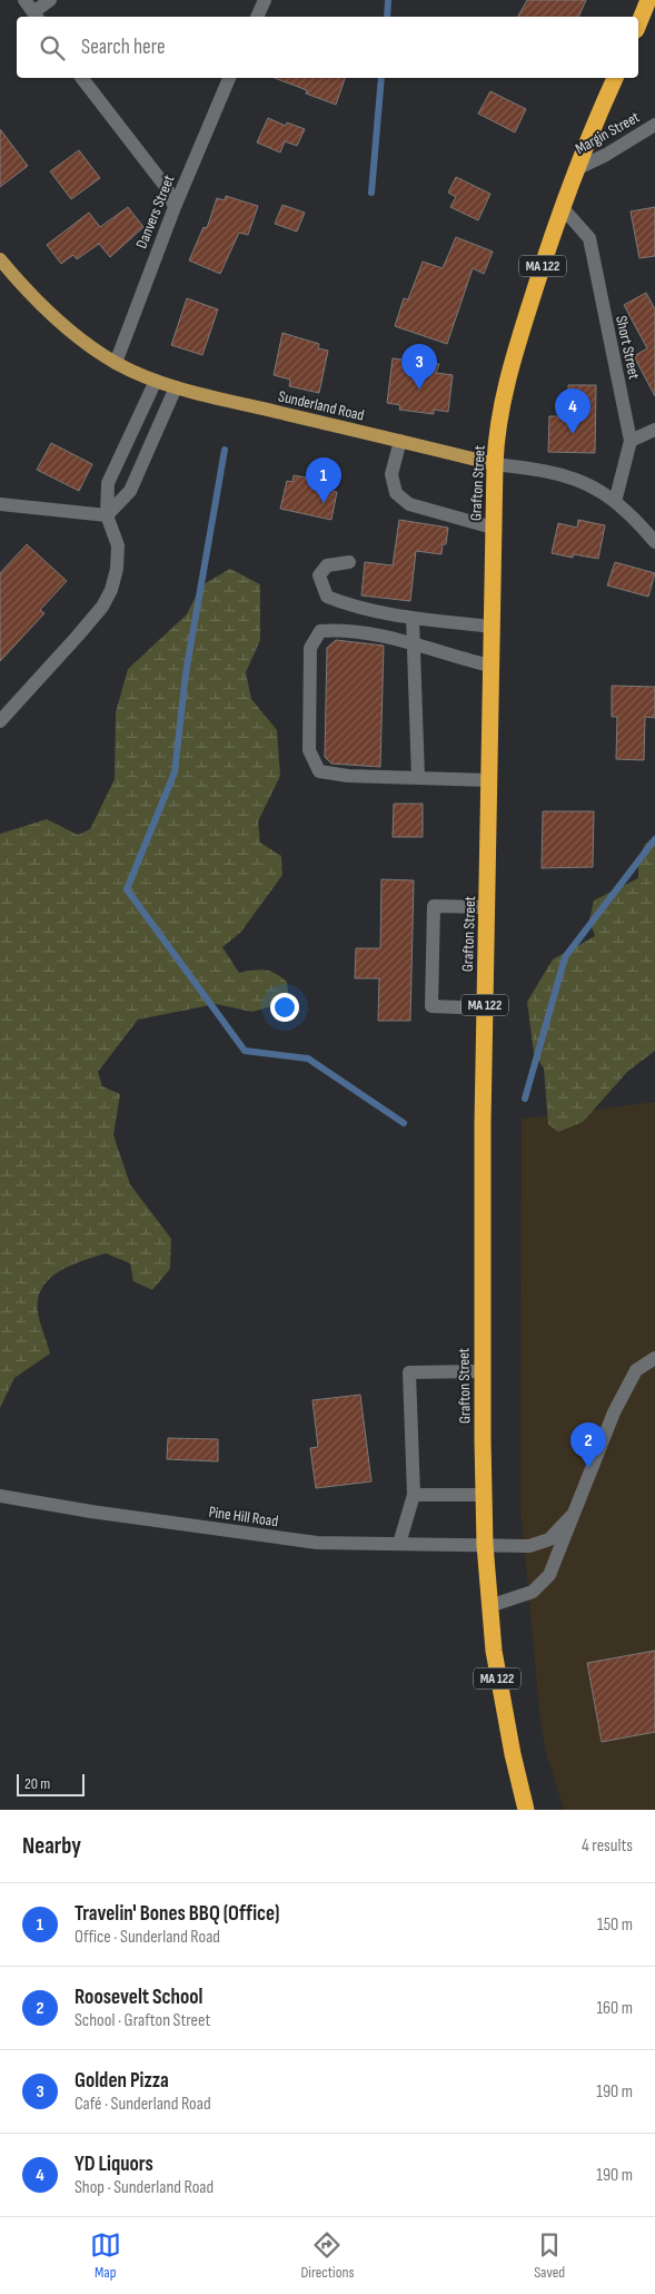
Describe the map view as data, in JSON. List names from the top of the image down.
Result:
{
  "streets": {
    "highway": ["MA 122", "Grafton Street"],
    "main road": ["Sunderland Road"],
    "street": [
      "Margin Street",
      "Danvers Street",
      "Short Street",
      "Pine Hill Road"
    ]
  },
  "crossings": [
    ["Margin Street", "Grafton Street"],
    ["Danvers Street", "Sunderland Road"],
    ["Short Street", "Sunderland Road"],
    ["Short Street", "Grafton Street"],
    ["Sunderland Road", "Grafton Street"],
    ["Grafton Street", "Pine Hill Road"]
  ],
  "scale_bar": "20 m",
  "page": {
    "search": "Search here",
    "pins": [
      "3",
      "4",
      "1",
      "2"
    ],
    "scale": "20 m",
    "heading": ["Nearby", "4 results"],
    "list": [
      {
        "mark": "1",
        "name": "Travelin' Bones BBQ (Office)",
        "note": "Office · Sunderland Road",
        "value": "150 m"
      },
      {
        "mark": "2",
        "name": "Roosevelt School",
        "note": "School · Grafton Street",
        "value": "160 m"
      },
      {
        "mark": "3",
        "name": "Golden Pizza",
        "note": "Café · Sunderland Road",
        "value": "190 m"
      },
      {
        "mark": "4",
        "name": "YD Liquors",
        "note": "Shop · Sunderland Road",
        "value": "190 m"
      }
    ],
    "nav": ["Map", "Directions", "Saved"]
  }
}
